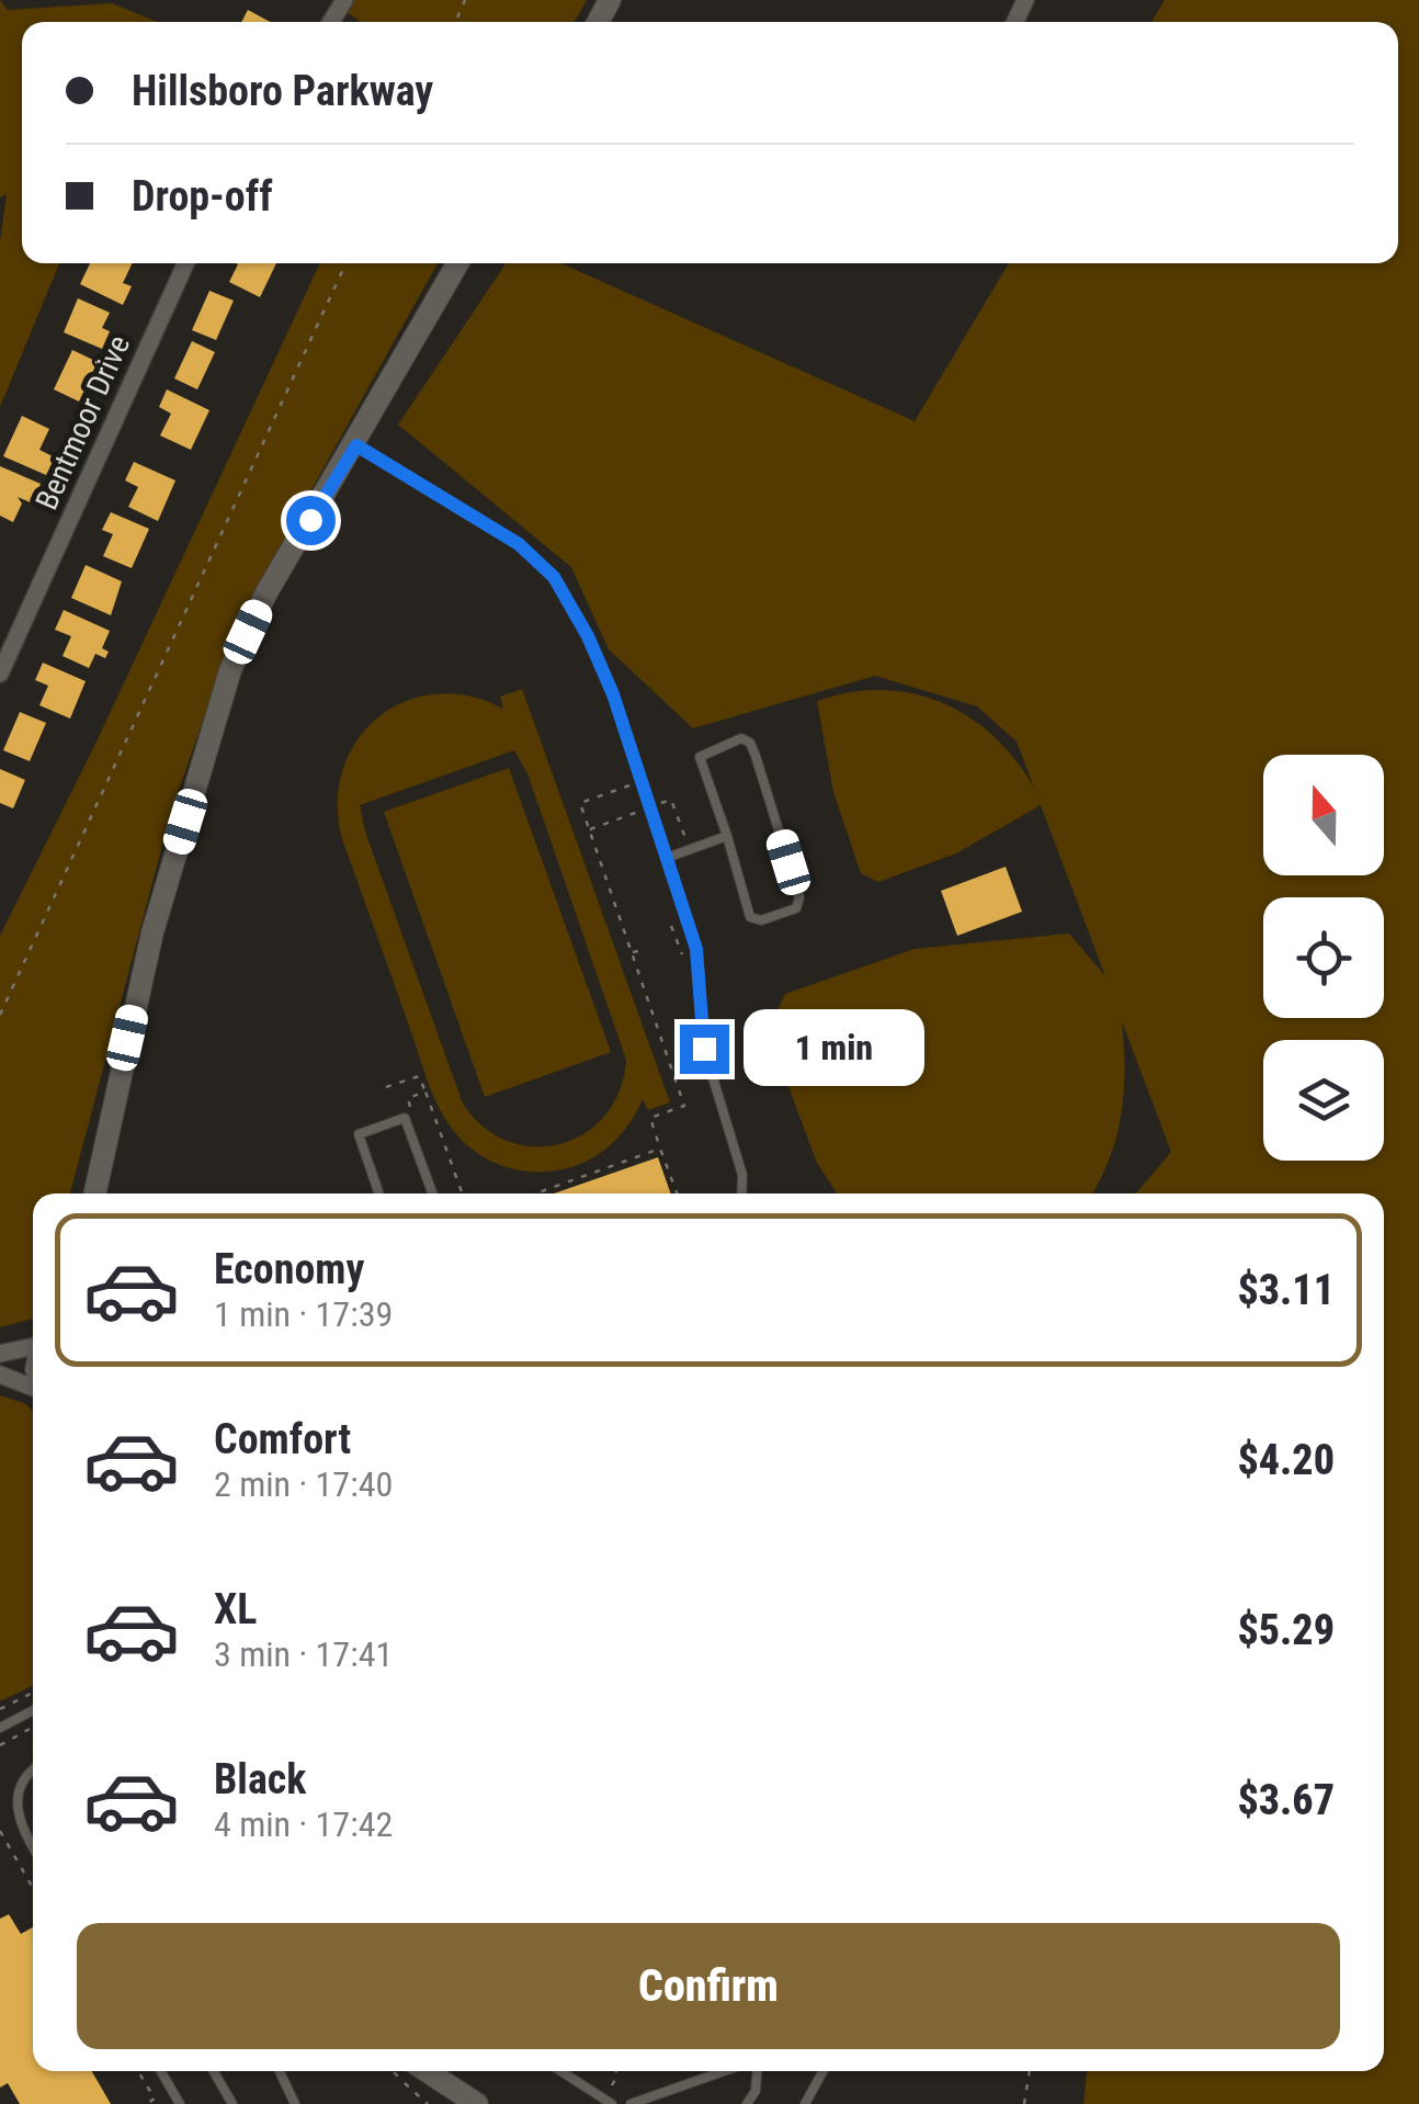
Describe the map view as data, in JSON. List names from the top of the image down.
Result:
{
  "streets": {
    "street": ["Bentmoor Drive"]
  },
  "north": "top",
  "page": {
    "banner": ["Hillsboro Parkway", "Drop-off"],
    "bubble": "1 min",
    "list": [
      {
        "name": "Economy",
        "note": "1 min · 17:39",
        "value": "$3.11"
      },
      {
        "name": "Comfort",
        "note": "2 min · 17:40",
        "value": "$4.20"
      },
      {
        "name": "XL",
        "note": "3 min · 17:41",
        "value": "$5.29"
      },
      {
        "name": "Black",
        "note": "4 min · 17:42",
        "value": "$3.67"
      }
    ],
    "buttons": "Confirm"
  }
}
